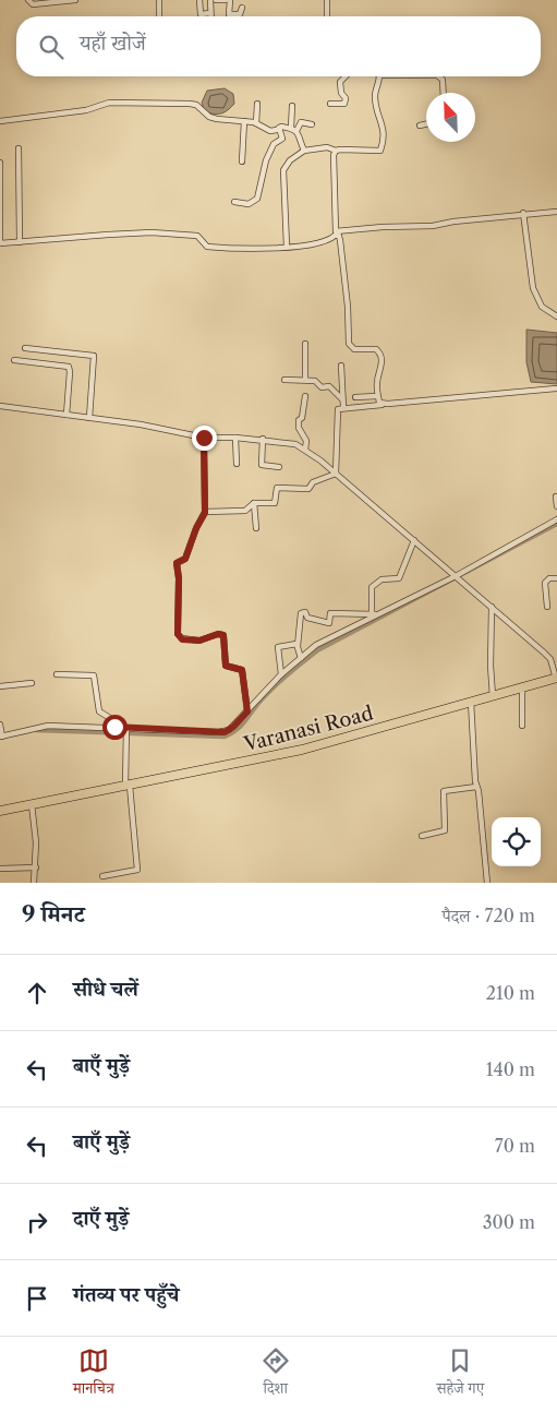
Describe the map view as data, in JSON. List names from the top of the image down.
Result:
{
  "streets": {
    "highway": ["Varanasi Road"]
  },
  "north": "top left",
  "page": {
    "search": "यहाँ खोजें",
    "heading": ["9 मिनट", "पैदल · 720 m"],
    "list": [
      ["सीधे चलें", "210 m"],
      ["बाएँ मुड़ें", "140 m"],
      ["बाएँ मुड़ें", "70 m"],
      ["दाएँ मुड़ें", "300 m"],
      "गंतव्य पर पहुँचे"
    ],
    "nav": ["मानचित्र", "दिशा", "सहेजे गए"]
  }
}
